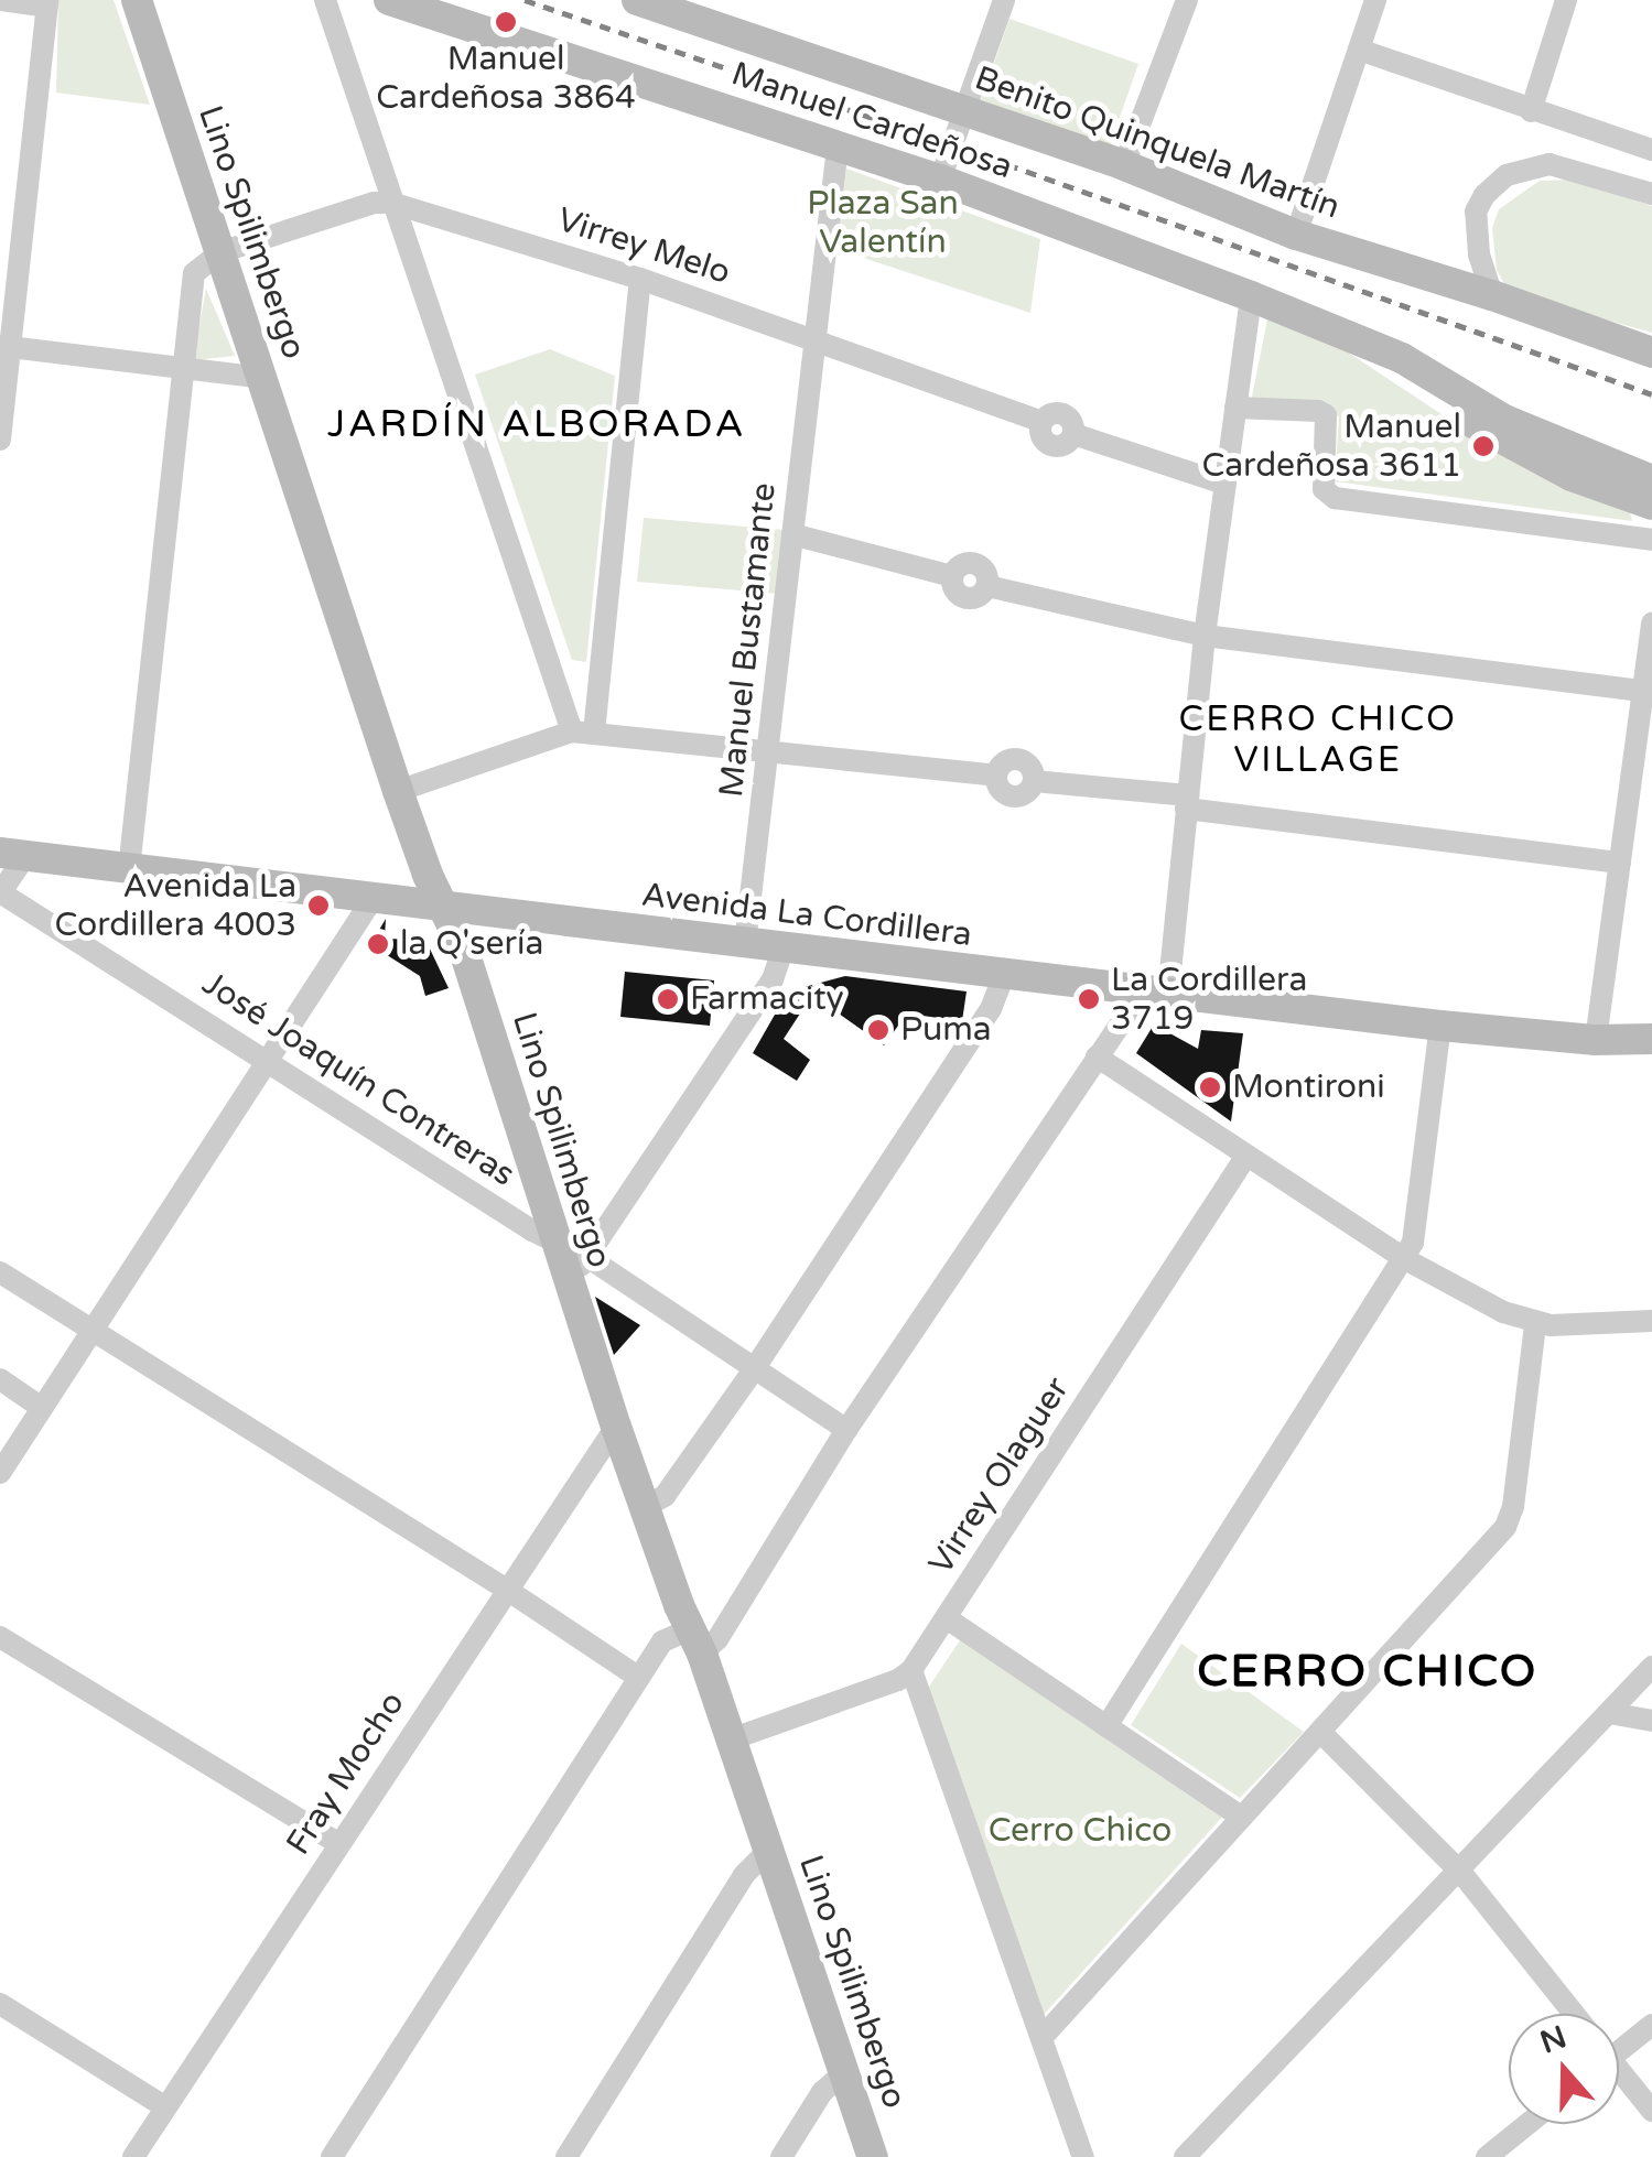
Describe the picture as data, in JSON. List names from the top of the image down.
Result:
{
  "streets": {
    "main road": [
      "Manuel Cardeñosa",
      "Benito Quinquela Martín",
      "Lino Spilimbergo",
      "Avenida La Cordillera"
    ],
    "street": [
      "Virrey Melo",
      "Manuel Bustamante",
      "José Joaquín Contreras",
      "Virrey Olaguer",
      "Fray Mocho"
    ]
  },
  "crossings": [
    ["Manuel Cardeñosa", "Manuel Bustamante"],
    ["Lino Spilimbergo", "Virrey Melo"],
    ["Lino Spilimbergo", "Avenida La Cordillera"],
    ["Lino Spilimbergo", "José Joaquín Contreras"],
    ["Lino Spilimbergo", "Fray Mocho"],
    ["Virrey Melo", "Manuel Bustamante"],
    ["Manuel Bustamante", "Avenida La Cordillera"]
  ],
  "districts": ["JARDÍN ALBORADA", "CERRO CHICO VILLAGE", "CERRO CHICO"],
  "parks": ["Plaza San Valentín", "Cerro Chico"],
  "places": [
    "Manuel Cardeñosa 3864",
    "Manuel Cardeñosa 3611",
    "Avenida La Cordillera 4003",
    "la Q'sería",
    "Farmacity",
    "La Cordillera 3719",
    "Puma",
    "Montironi"
  ],
  "north": "top"
}
